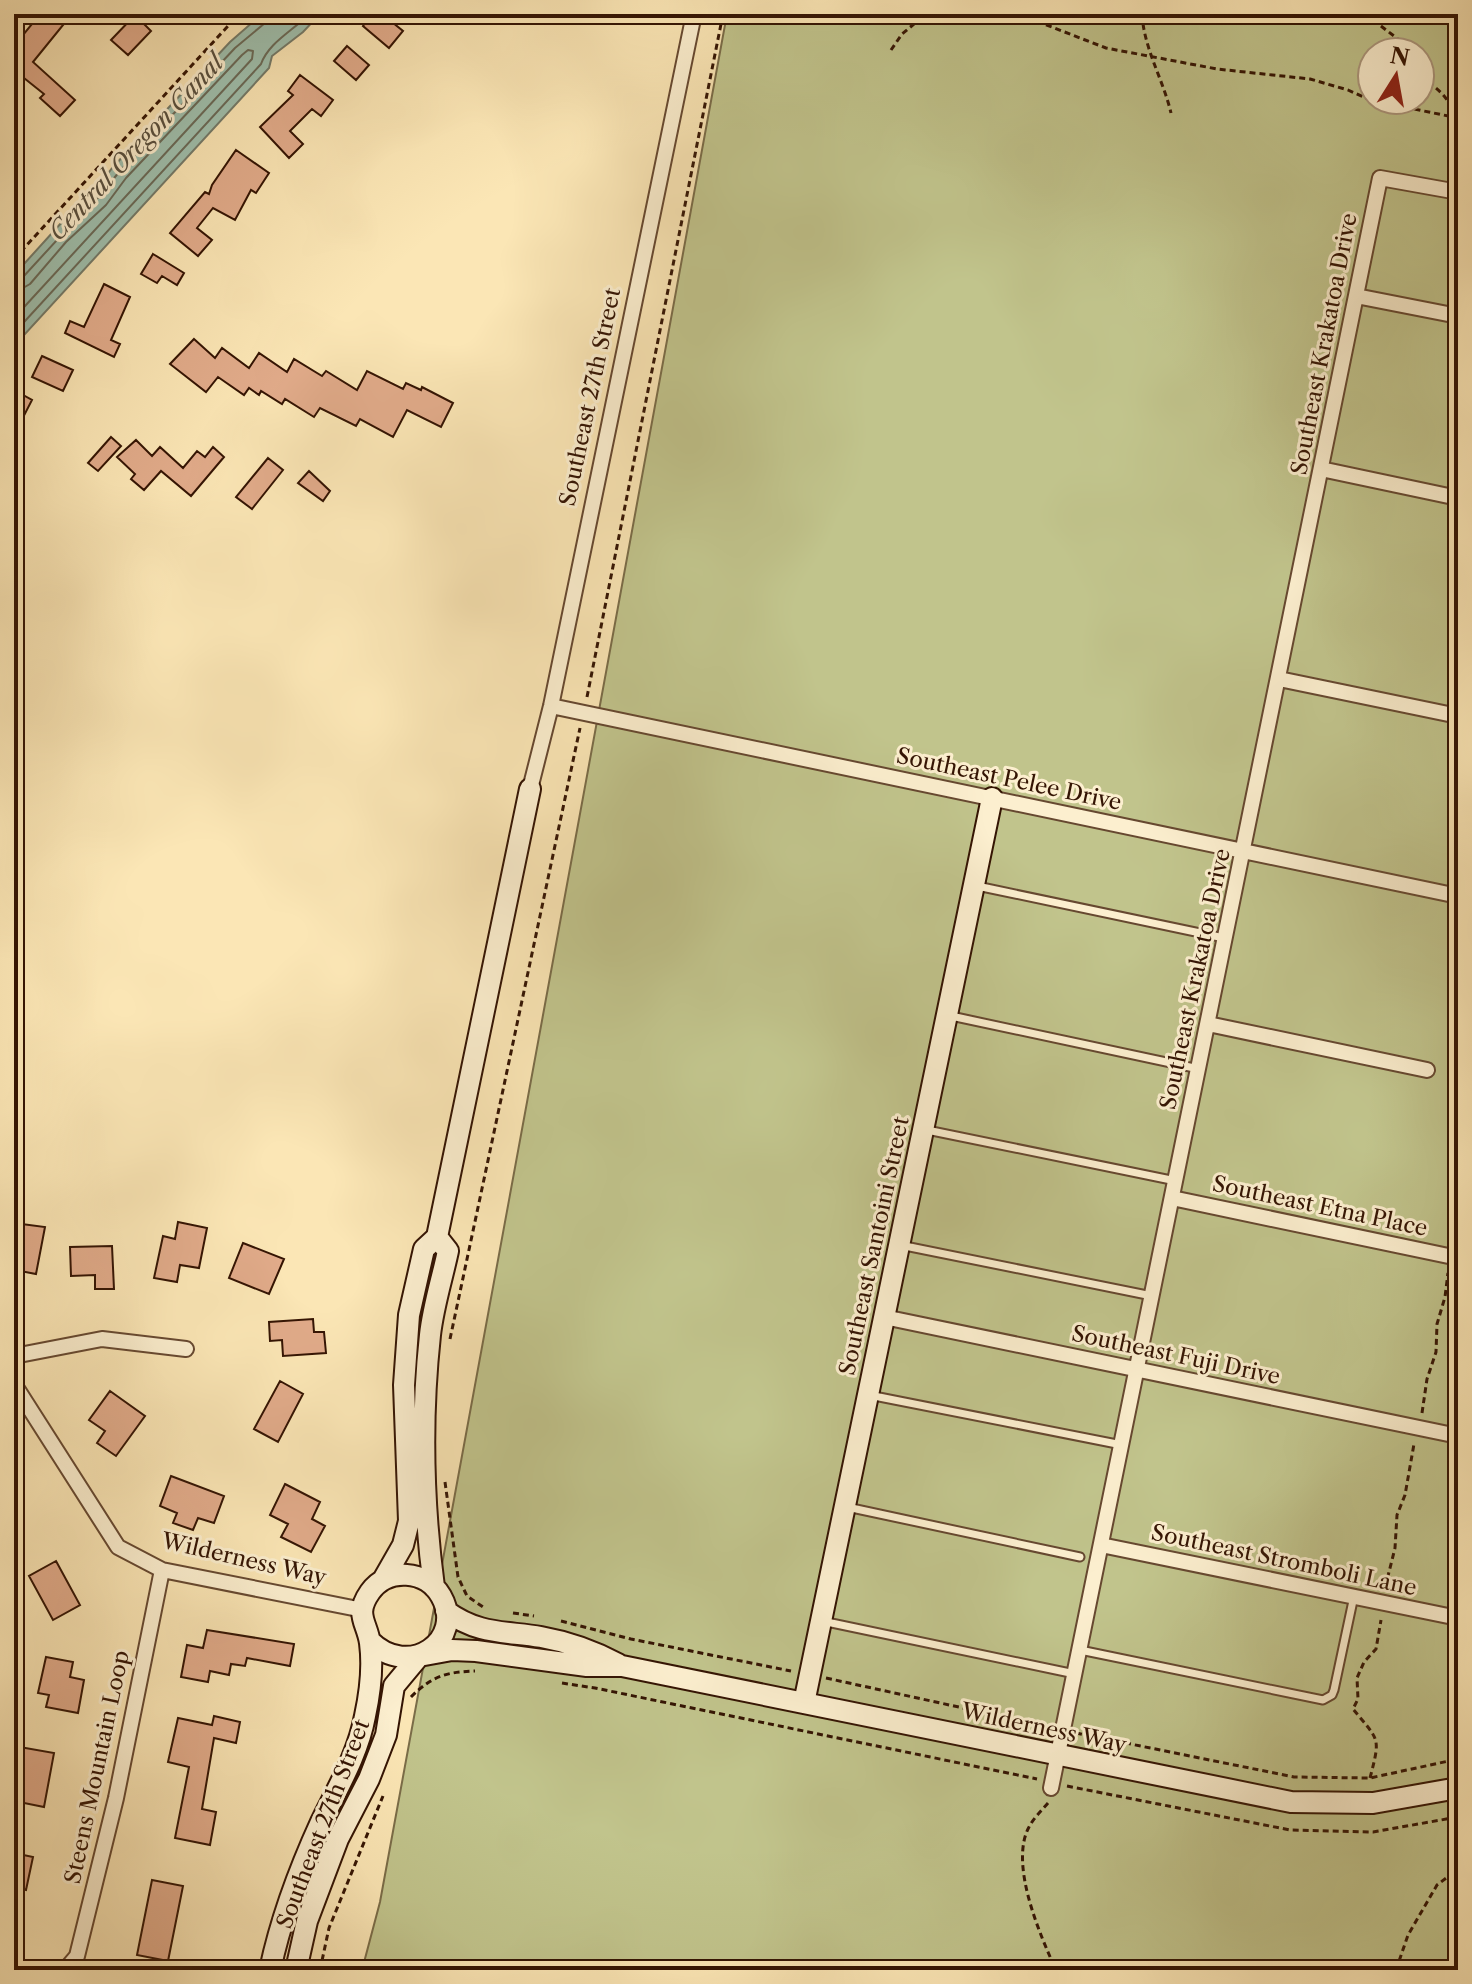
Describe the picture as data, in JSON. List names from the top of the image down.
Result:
{
  "streets": {
    "street": [
      "Southeast Krakatoa Drive",
      "Southeast 27th Street",
      "Southeast Pelee Drive",
      "Southeast Etna Place",
      "Southeast Santoini Street",
      "Southeast Fuji Drive",
      "Wilderness Way",
      "Southeast Stromboli Lane",
      "Steens Mountain Loop"
    ]
  },
  "crossings": [
    ["Southeast Krakatoa Drive", "Southeast Pelee Drive"],
    ["Southeast Krakatoa Drive", "Southeast Etna Place"],
    ["Southeast Krakatoa Drive", "Southeast Fuji Drive"],
    ["Southeast Krakatoa Drive", "Wilderness Way"],
    ["Southeast Krakatoa Drive", "Southeast Stromboli Lane"],
    ["Southeast 27th Street", "Southeast Pelee Drive"],
    ["Southeast 27th Street", "Wilderness Way"],
    ["Southeast Pelee Drive", "Southeast Santoini Street"],
    ["Southeast Santoini Street", "Southeast Fuji Drive"],
    ["Southeast Santoini Street", "Wilderness Way"],
    ["Wilderness Way", "Steens Mountain Loop"]
  ],
  "water": ["Central Oregon Canal"],
  "north": "top"
}
